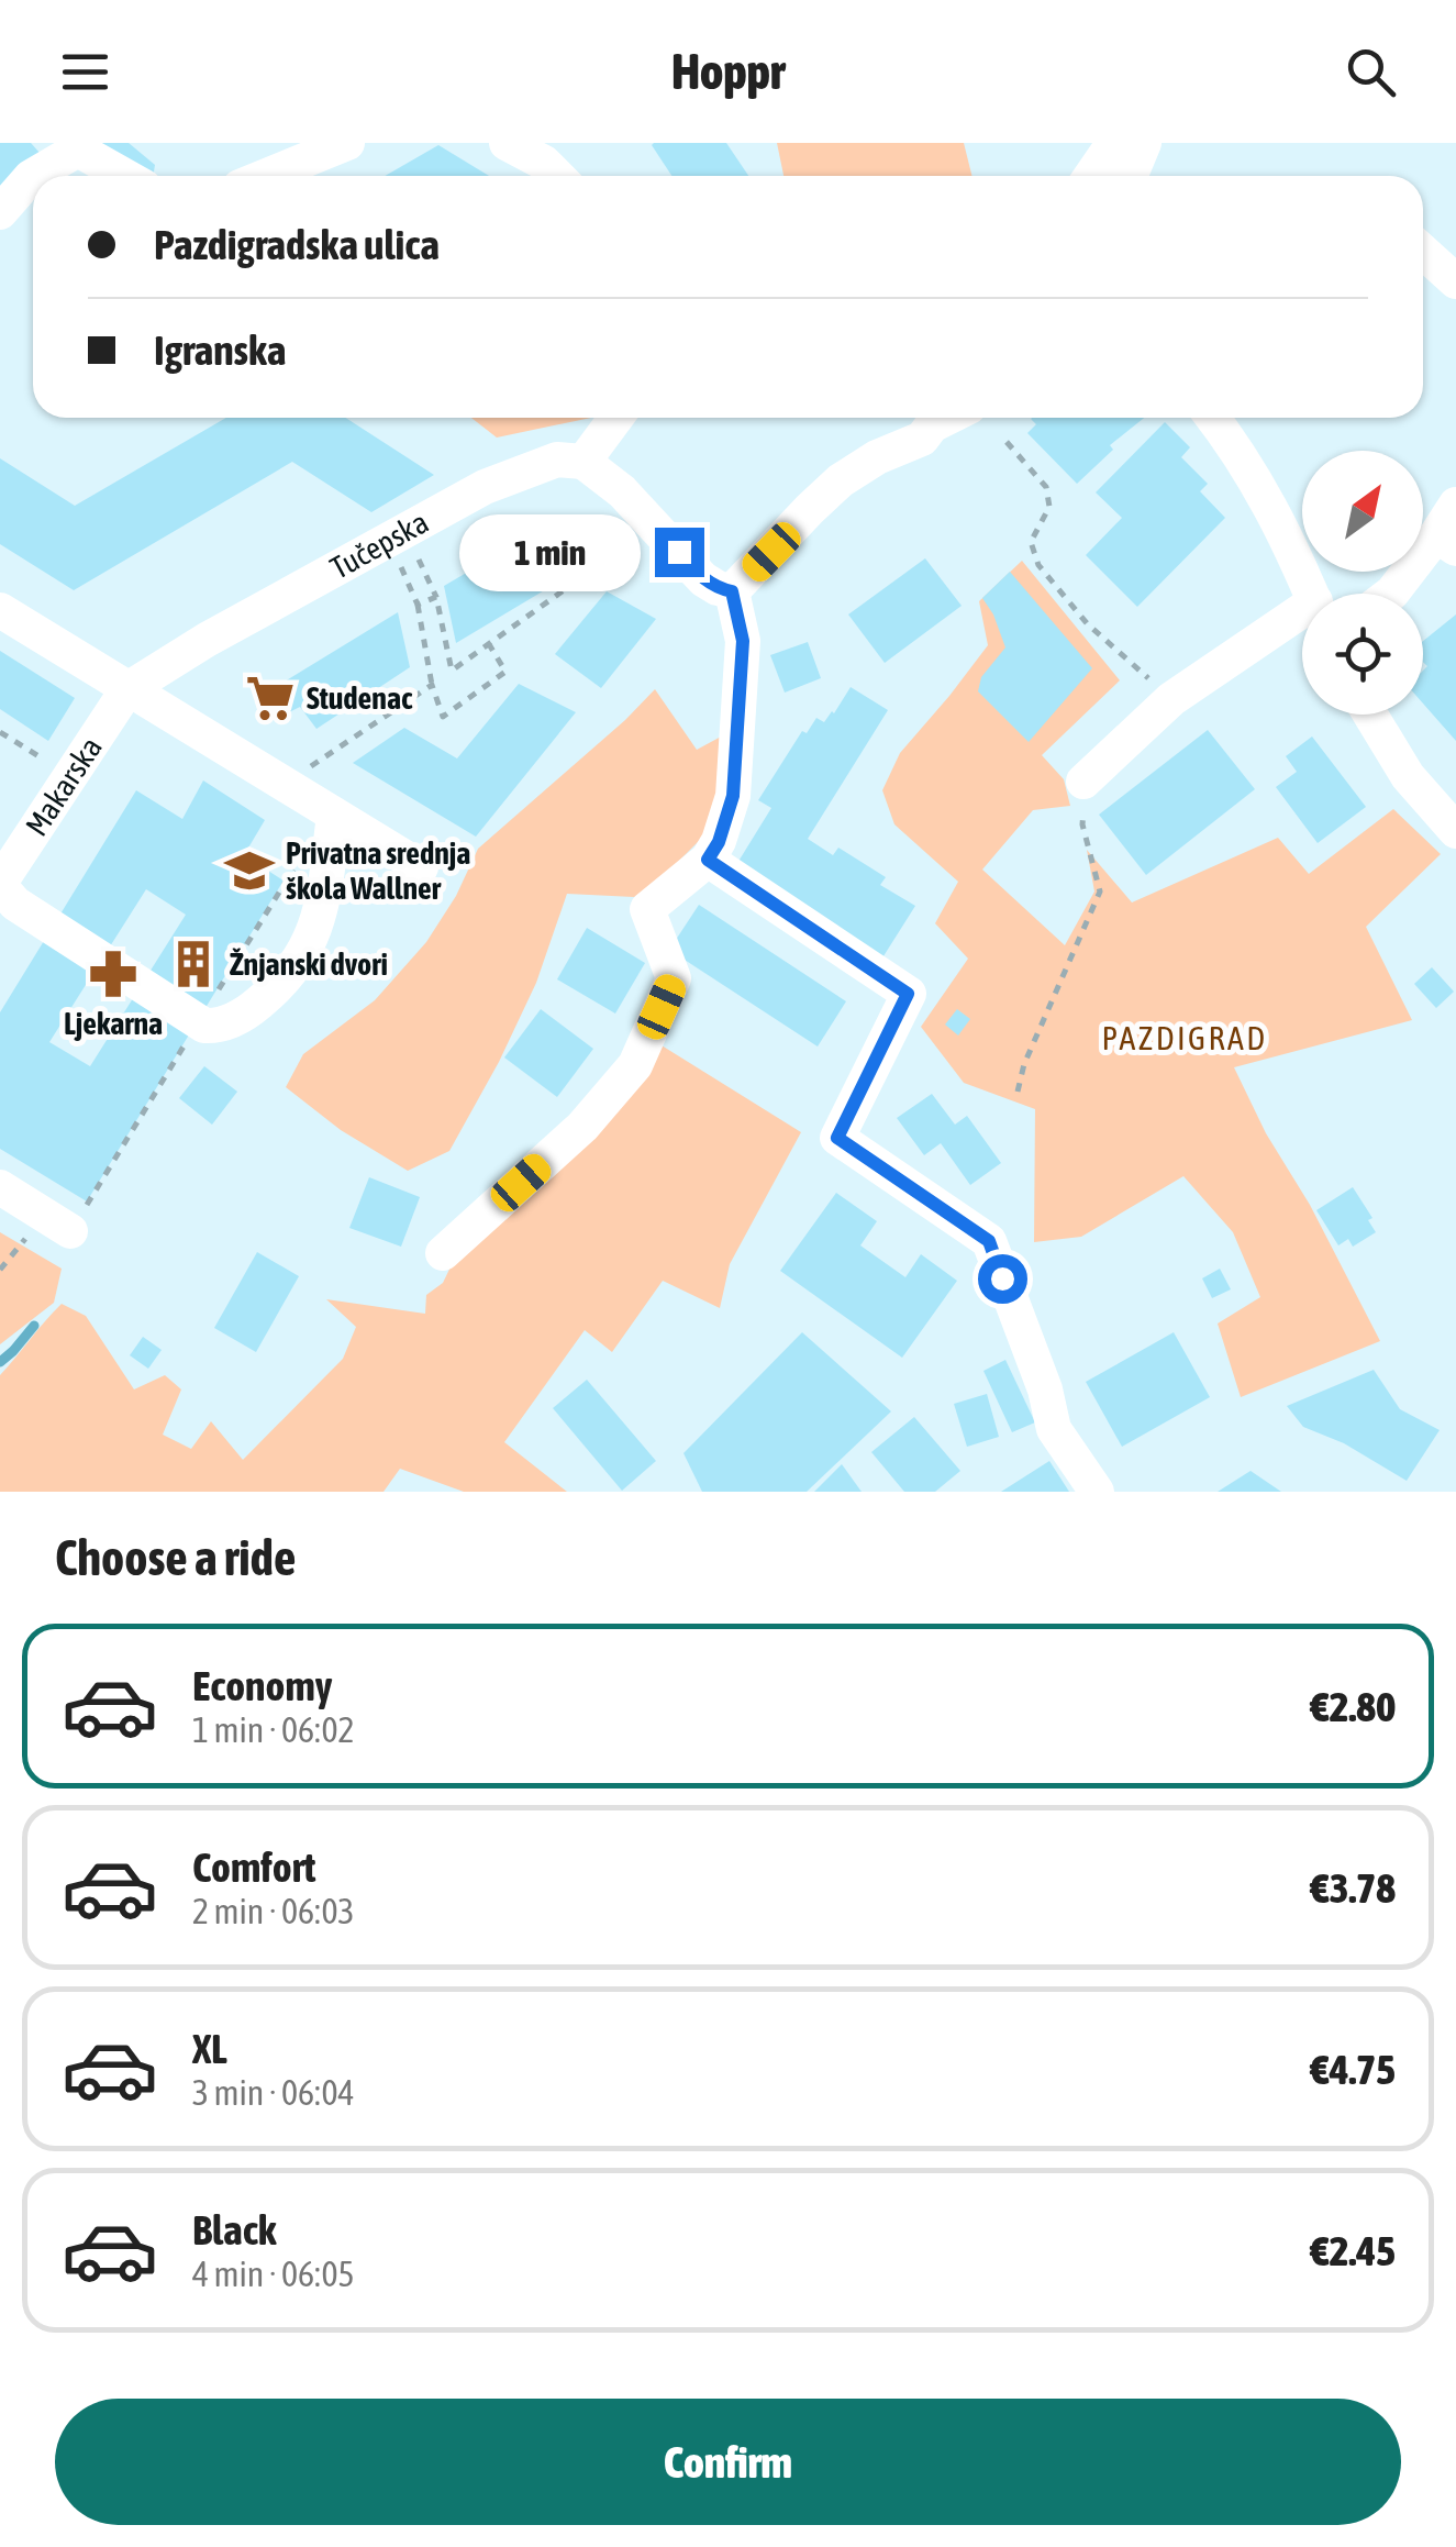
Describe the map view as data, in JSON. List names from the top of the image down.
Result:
{
  "streets": {
    "street": ["Tučepska", "Makarska"]
  },
  "crossings": [
    ["Tučepska", "Makarska"]
  ],
  "districts": ["PAZDIGRAD"],
  "places": {
    "supermarket": ["Studenac"],
    "school or university": ["Privatna srednja škola Wallner"],
    "building": ["Žnjanski dvori"],
    "pharmacy": ["Ljekarna"]
  },
  "north": "top right",
  "page": {
    "header": "Hoppr",
    "banner": ["Pazdigradska ulica", "Igranska"],
    "bubble": "1 min",
    "heading": "Choose a ride",
    "list": [
      {
        "name": "Economy",
        "note": "1 min · 06:02",
        "value": "€2.80"
      },
      {
        "name": "Comfort",
        "note": "2 min · 06:03",
        "value": "€3.78"
      },
      {
        "name": "XL",
        "note": "3 min · 06:04",
        "value": "€4.75"
      },
      {
        "name": "Black",
        "note": "4 min · 06:05",
        "value": "€2.45"
      }
    ],
    "buttons": "Confirm"
  }
}
